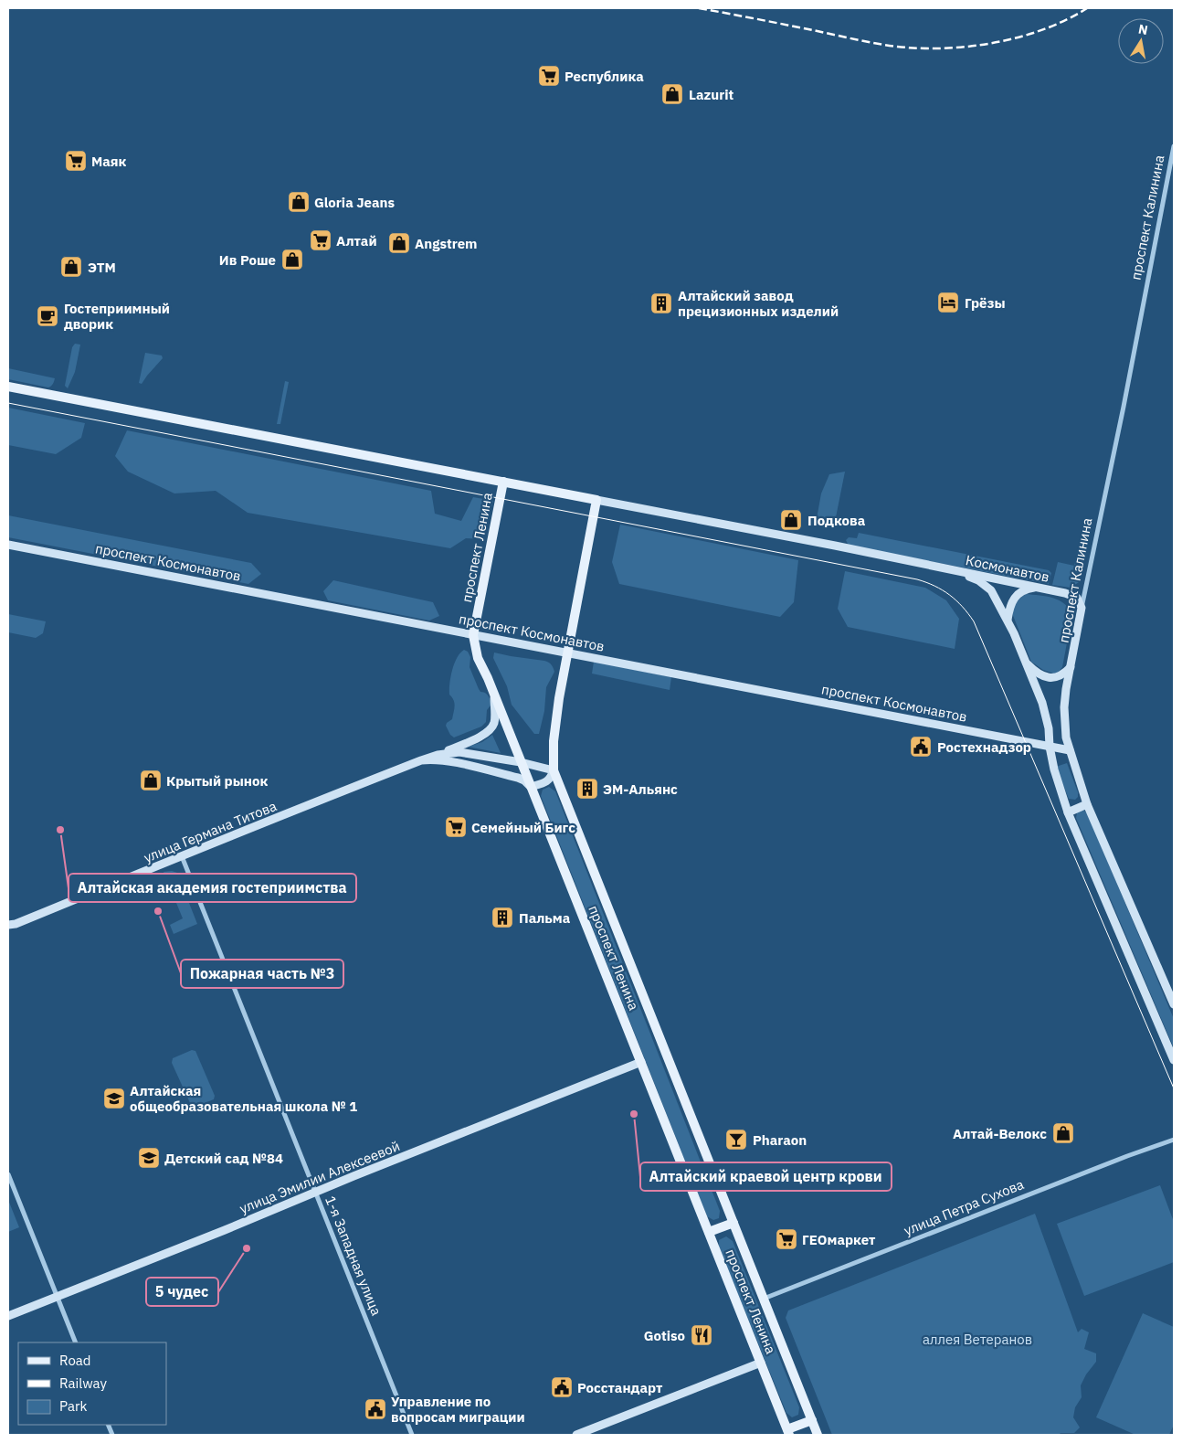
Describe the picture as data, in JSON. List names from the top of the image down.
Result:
{
  "streets": {
    "main road": ["проспект Ленина"],
    "street": [
      "проспект Калинина",
      "проспект Космонавтов",
      "Космонавтов",
      "улица Германа Титова",
      "улица Эмилии Алексеевой",
      "улица Петра Сухова",
      "1-я Западная улица"
    ]
  },
  "crossings": [
    ["проспект Калинина", "проспект Космонавтов"],
    ["проспект Калинина", "Космонавтов"],
    ["проспект Ленина", "проспект Космонавтов"],
    ["проспект Ленина", "улица Эмилии Алексеевой"],
    ["проспект Ленина", "улица Петра Сухова"],
    ["улица Германа Титова", "1-я Западная улица"],
    ["улица Эмилии Алексеевой", "1-я Западная улица"]
  ],
  "parks": ["аллея Ветеранов"],
  "places": {
    "supermarket": [
      "Республика",
      "Маяк",
      "Алтай",
      "Семейный Бигс",
      "ГЕОмаркет"
    ],
    "shop": [
      "Lazurit",
      "Gloria Jeans",
      "Angstrem",
      "Ив Роше",
      "ЭТМ",
      "Подкова",
      "Крытый рынок",
      "Алтай-Велокс"
    ],
    "hotel": ["Грёзы"],
    "building": ["Алтайский завод прецизионных изделий", "ЭМ-Альянс", "Пальма"],
    "cafe": ["Гостеприимный дворик"],
    "public building": ["Ростехнадзор", "Росстандарт", "Управление по вопросам миграции"],
    "other": [
      "Алтайская академия гостеприимства",
      "Пожарная часть №3",
      "Алтайский краевой центр крови",
      "5 чудес"
    ],
    "school or university": ["Алтайская общеобразовательная школа № 1", "Детский сад №84"],
    "bar": ["Pharaon"],
    "restaurant": ["Gotiso"]
  },
  "legend": ["Road", "Railway", "Park"],
  "north": "top"
}
